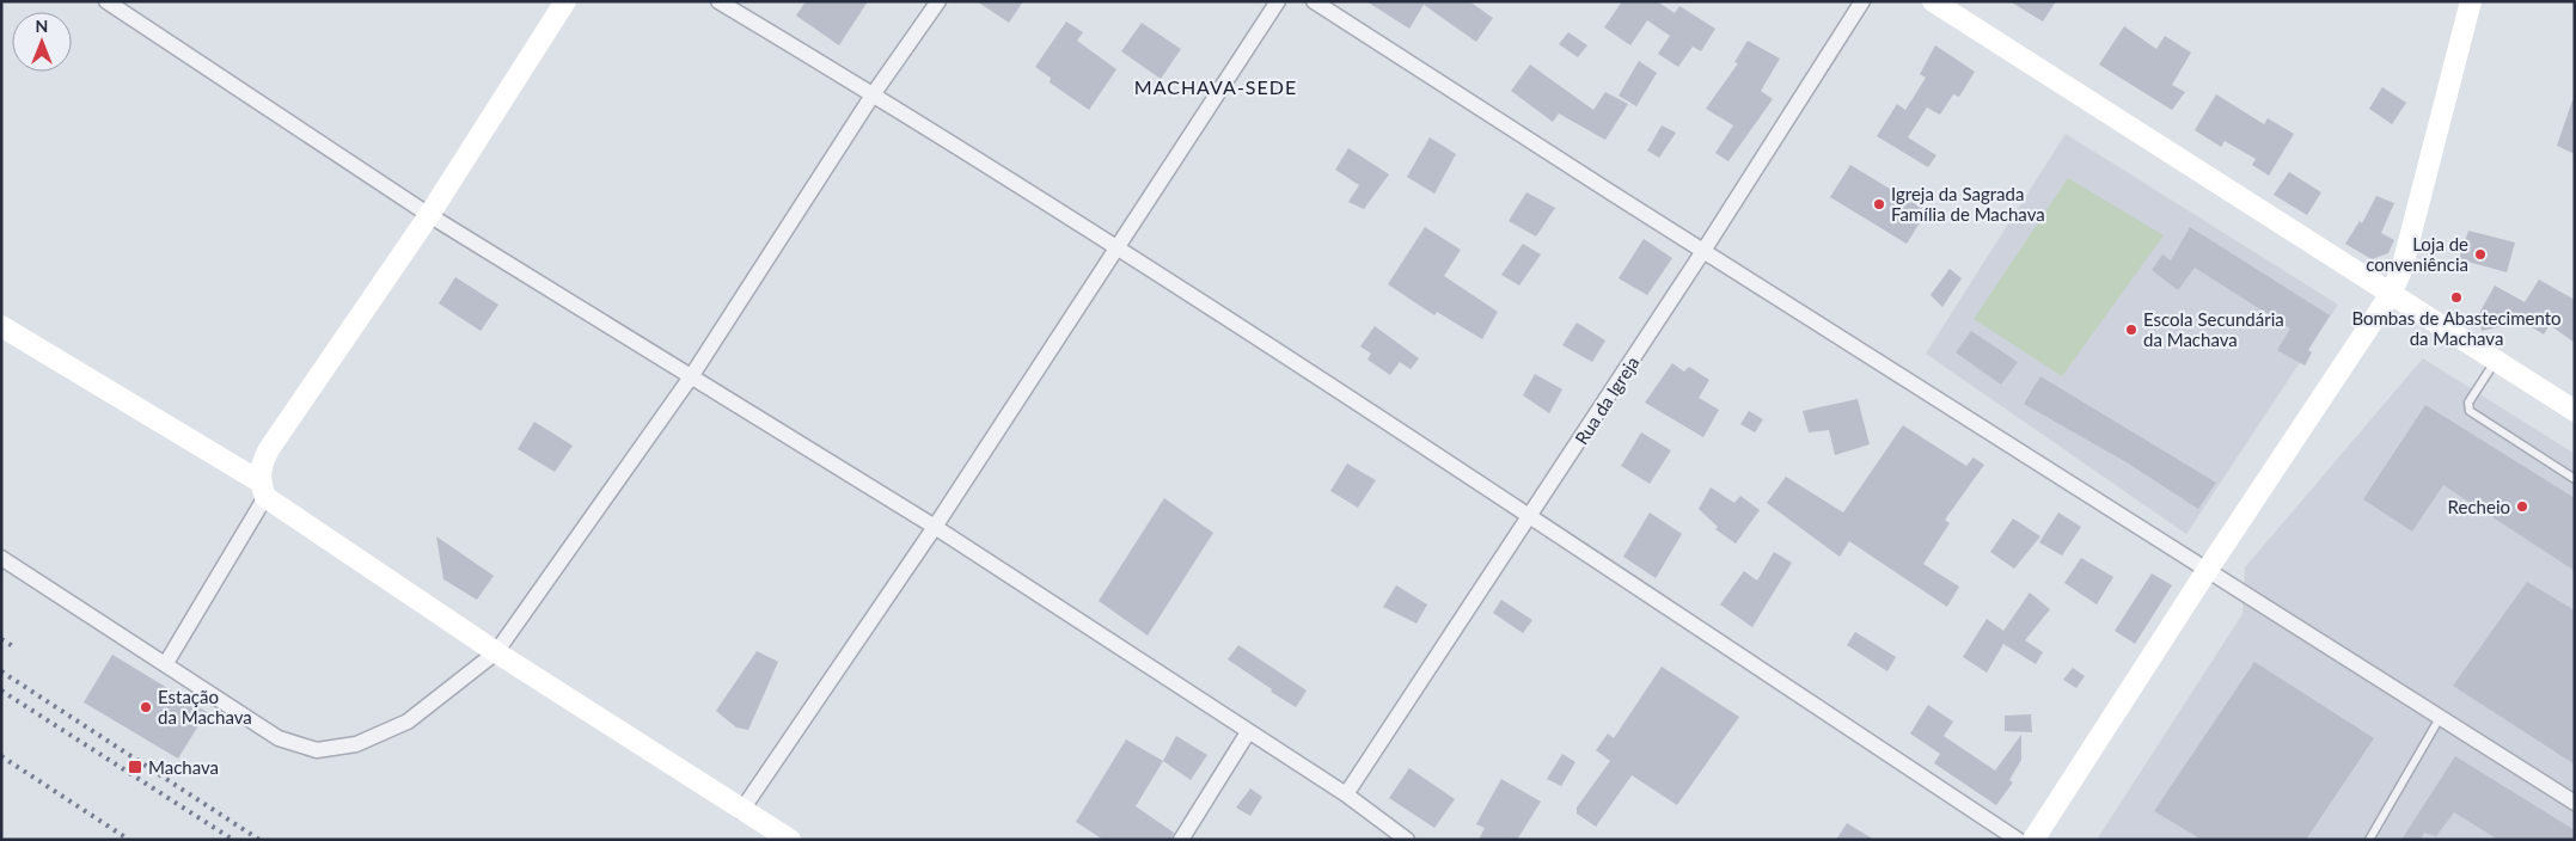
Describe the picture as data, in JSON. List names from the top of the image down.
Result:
{
  "streets": {
    "street": ["Rua da Igreja"]
  },
  "districts": ["MACHAVA-SEDE"],
  "places": {
    "other": [
      "Igreja da Sagrada Família de Machava",
      "Loja de conveniência",
      "Bombas de Abastecimento da Machava",
      "Escola Secundária da Machava",
      "Recheio",
      "Estação da Machava"
    ],
    "transit": ["Machava"]
  },
  "north": "top"
}
